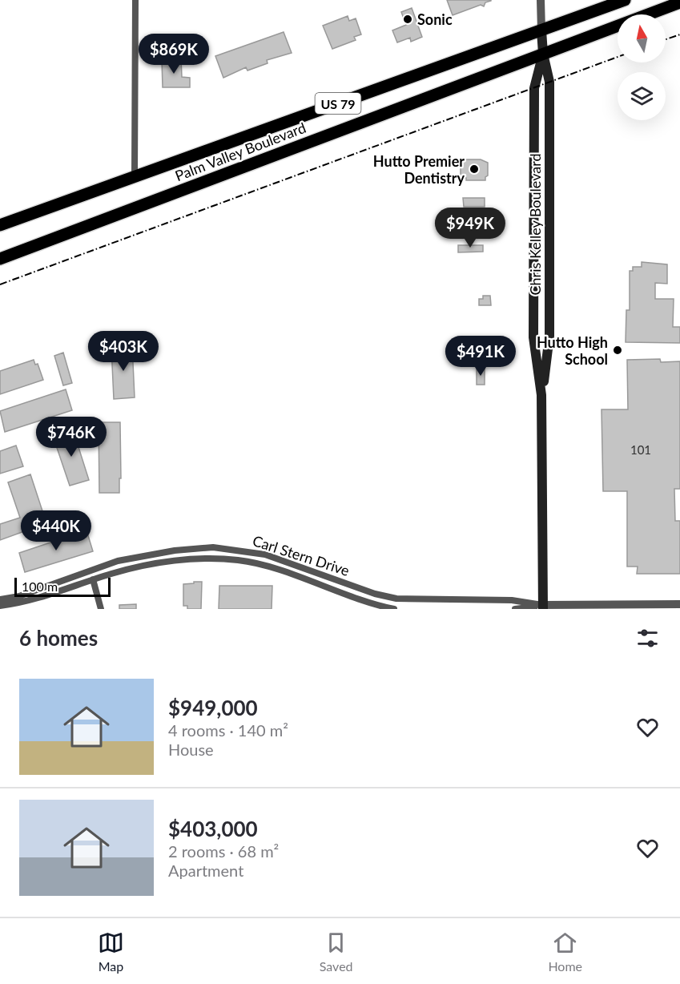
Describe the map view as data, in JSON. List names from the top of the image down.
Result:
{
  "streets": {
    "highway": ["US 79", "Palm Valley Boulevard"],
    "main road": ["Chris Kelley Boulevard"],
    "street": ["Carl Stern Drive"]
  },
  "crossings": [
    ["Palm Valley Boulevard", "Chris Kelley Boulevard"],
    ["Chris Kelley Boulevard", "Carl Stern Drive"]
  ],
  "places": ["Sonic", "Hutto Premier Dentistry", "Hutto High School"],
  "house_numbers": ["101"],
  "scale_bar": "100 m",
  "north": "top",
  "page": {
    "price": [
      "$869K",
      "$949K",
      "$403K",
      "$491K",
      "$746K",
      "$440K"
    ],
    "scale": "100 m",
    "heading": "6 homes",
    "list": [
      {
        "name": "$949,000",
        "note": "4 rooms · 140 m² · House"
      },
      {
        "name": "$403,000",
        "note": "2 rooms · 68 m² · Apartment"
      }
    ],
    "tabs": ["Map", "Saved", "Home"]
  }
}
